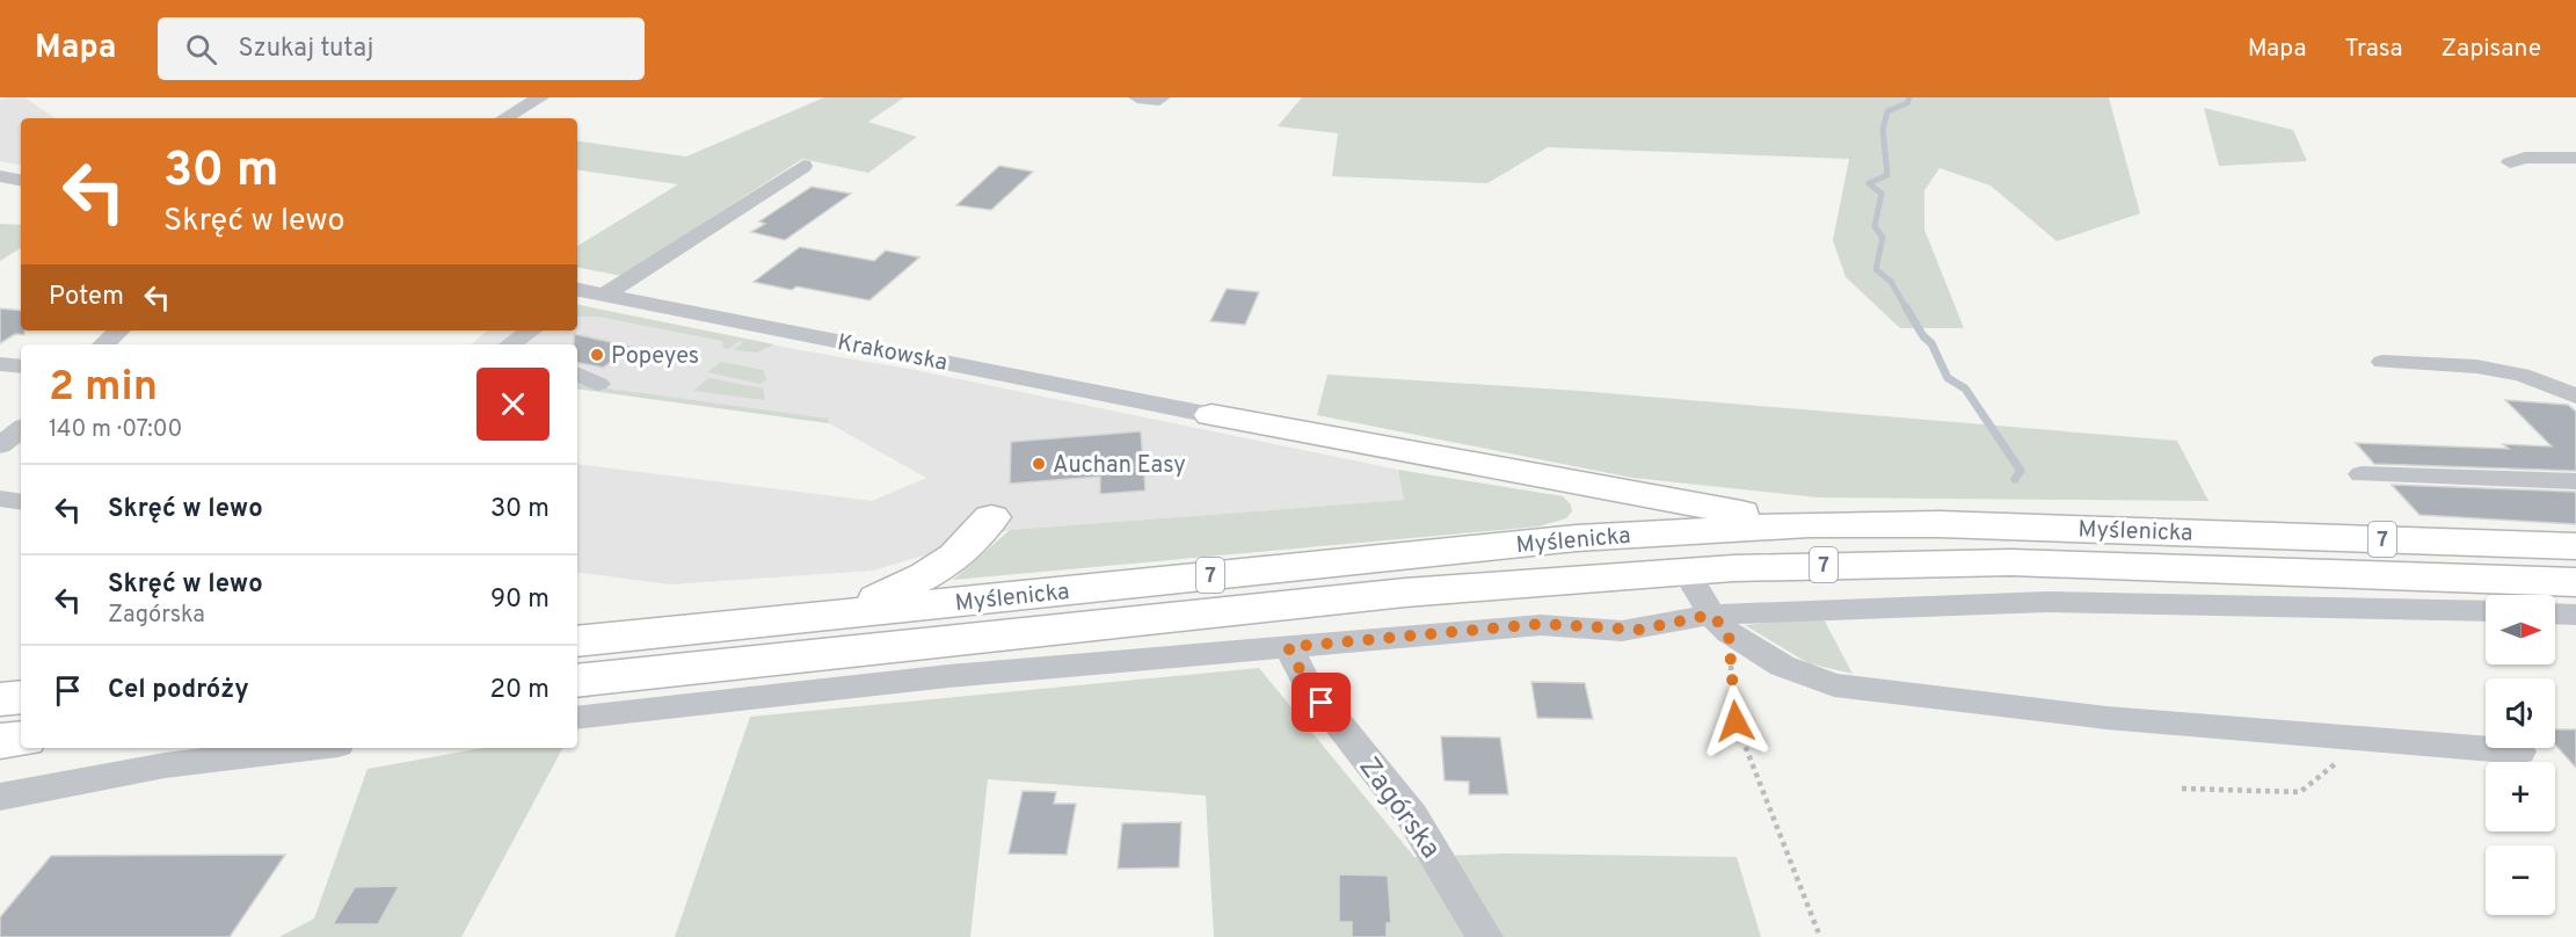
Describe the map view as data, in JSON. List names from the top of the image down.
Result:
{
  "streets": {
    "highway": ["Myślenicka", "7"],
    "street": ["Krakowska", "Zagórska"]
  },
  "places": ["Popeyes", "Auchan Easy"],
  "north": "right",
  "page": {
    "header": "Mapa",
    "search": "Szukaj tutaj",
    "nav": ["Mapa", "Trasa", "Zapisane"],
    "turn": ["30 m", "Skręć w lewo"],
    "then": "Potem",
    "heading": ["2 min", "140 m · 07:00"],
    "list": [
      {
        "name": "Skręć w lewo",
        "value": "30 m"
      },
      {
        "name": "Skręć w lewo",
        "note": "Zagórska",
        "value": "90 m"
      },
      {
        "name": "Cel podróży",
        "value": "20 m"
      }
    ],
    "map_buttons": ["+", "−"]
  }
}
